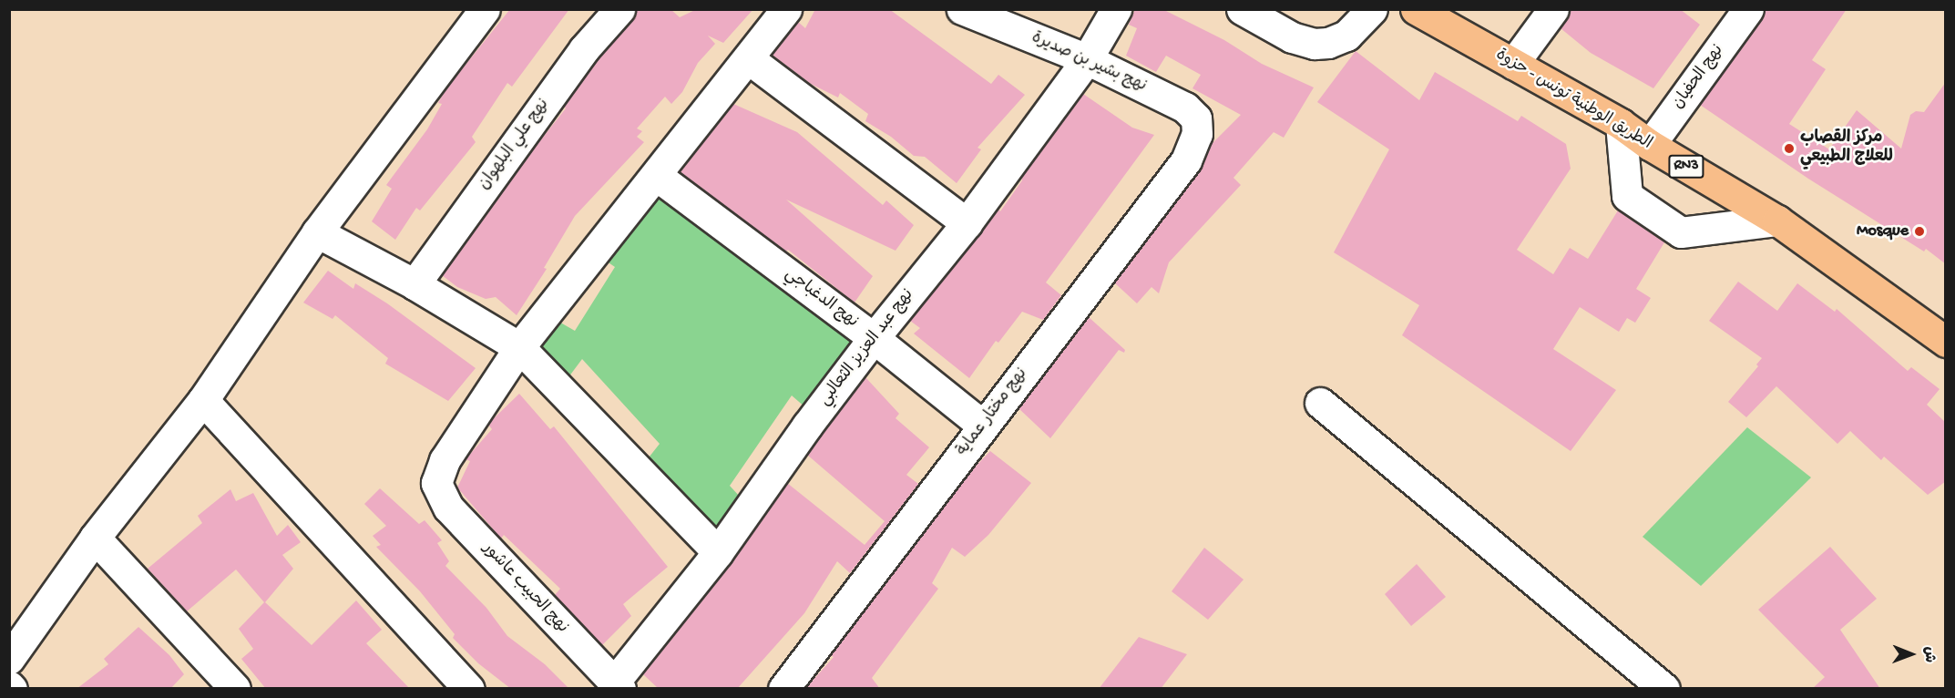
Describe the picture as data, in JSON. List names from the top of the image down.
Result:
{
  "streets": {
    "main road": ["الطريق الوطنية تونس - حزوة", "RN3"],
    "street": [
      "نهج بشير بن صديرة",
      "نهج الحفيان",
      "نهج علي البلهوان",
      "نهج الدغباجي",
      "نهج عبد العزيز الثعالبي",
      "نهج مختار عماية",
      "نهج الحبيب عاشور"
    ]
  },
  "crossings": [
    ["نهج بشير بن صديرة", "نهج عبد العزيز الثعالبي"],
    ["نهج بشير بن صديرة", "نهج مختار عماية"],
    ["نهج الحفيان", "الطريق الوطنية تونس - حزوة"],
    ["نهج الدغباجي", "نهج عبد العزيز الثعالبي"],
    ["نهج الدغباجي", "نهج مختار عماية"],
    ["نهج عبد العزيز الثعالبي", "نهج الحبيب عاشور"]
  ],
  "places": ["مركز القصاب للعلاج الطبيعي", "Mosque"],
  "north": "right"
}
